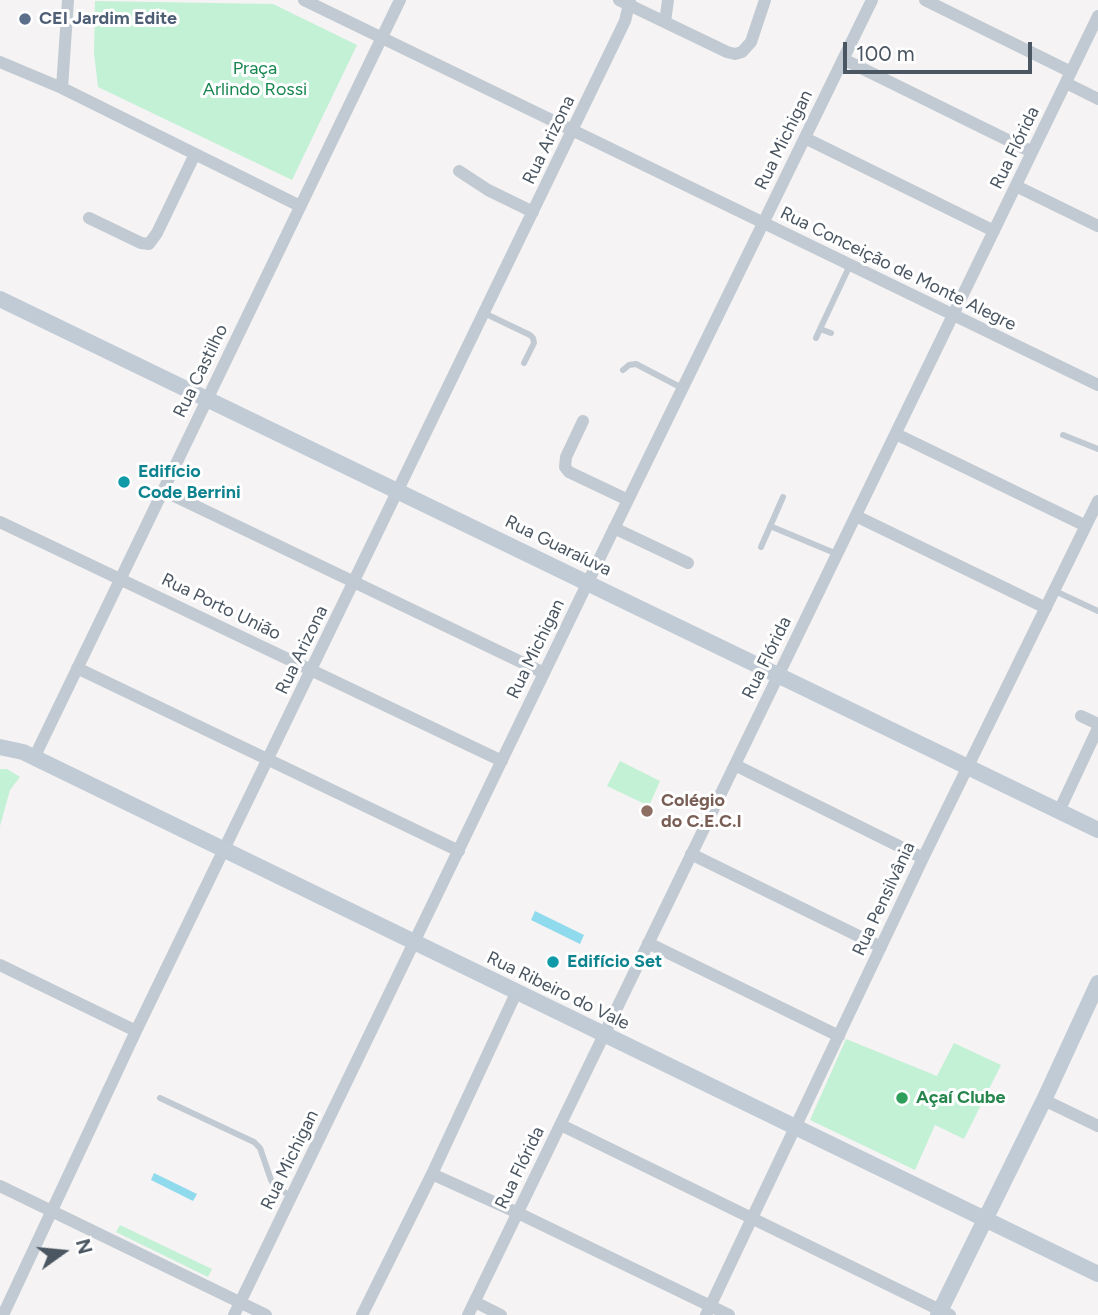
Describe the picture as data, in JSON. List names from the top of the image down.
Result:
{
  "streets": {
    "street": [
      "Rua Arizona",
      "Rua Michigan",
      "Rua Flórida",
      "Rua Conceição de Monte Alegre",
      "Rua Castilho",
      "Rua Guaraíuva",
      "Rua Porto União",
      "Rua Pensilvânia",
      "Rua Ribeiro do Vale"
    ]
  },
  "crossings": [
    ["Rua Arizona", "Rua Conceição de Monte Alegre"],
    ["Rua Arizona", "Rua Guaraíuva"],
    ["Rua Arizona", "Rua Porto União"],
    ["Rua Arizona", "Rua Ribeiro do Vale"],
    ["Rua Michigan", "Rua Conceição de Monte Alegre"],
    ["Rua Michigan", "Rua Guaraíuva"],
    ["Rua Michigan", "Rua Porto União"],
    ["Rua Michigan", "Rua Ribeiro do Vale"],
    ["Rua Flórida", "Rua Conceição de Monte Alegre"],
    ["Rua Flórida", "Rua Guaraíuva"],
    ["Rua Flórida", "Rua Ribeiro do Vale"],
    ["Rua Conceição de Monte Alegre", "Rua Castilho"],
    ["Rua Castilho", "Rua Guaraíuva"],
    ["Rua Castilho", "Rua Porto União"],
    ["Rua Castilho", "Rua Ribeiro do Vale"],
    ["Rua Guaraíuva", "Rua Pensilvânia"],
    ["Rua Pensilvânia", "Rua Ribeiro do Vale"]
  ],
  "parks": ["Praça Arlindo Rossi"],
  "places": [
    "CEI Jardim Edite",
    "Edifício Code Berrini",
    "Colégio do C.E.C.I",
    "Edifício Set",
    "Açaí Clube"
  ],
  "scale_bar": "100 m",
  "north": "right"
}
